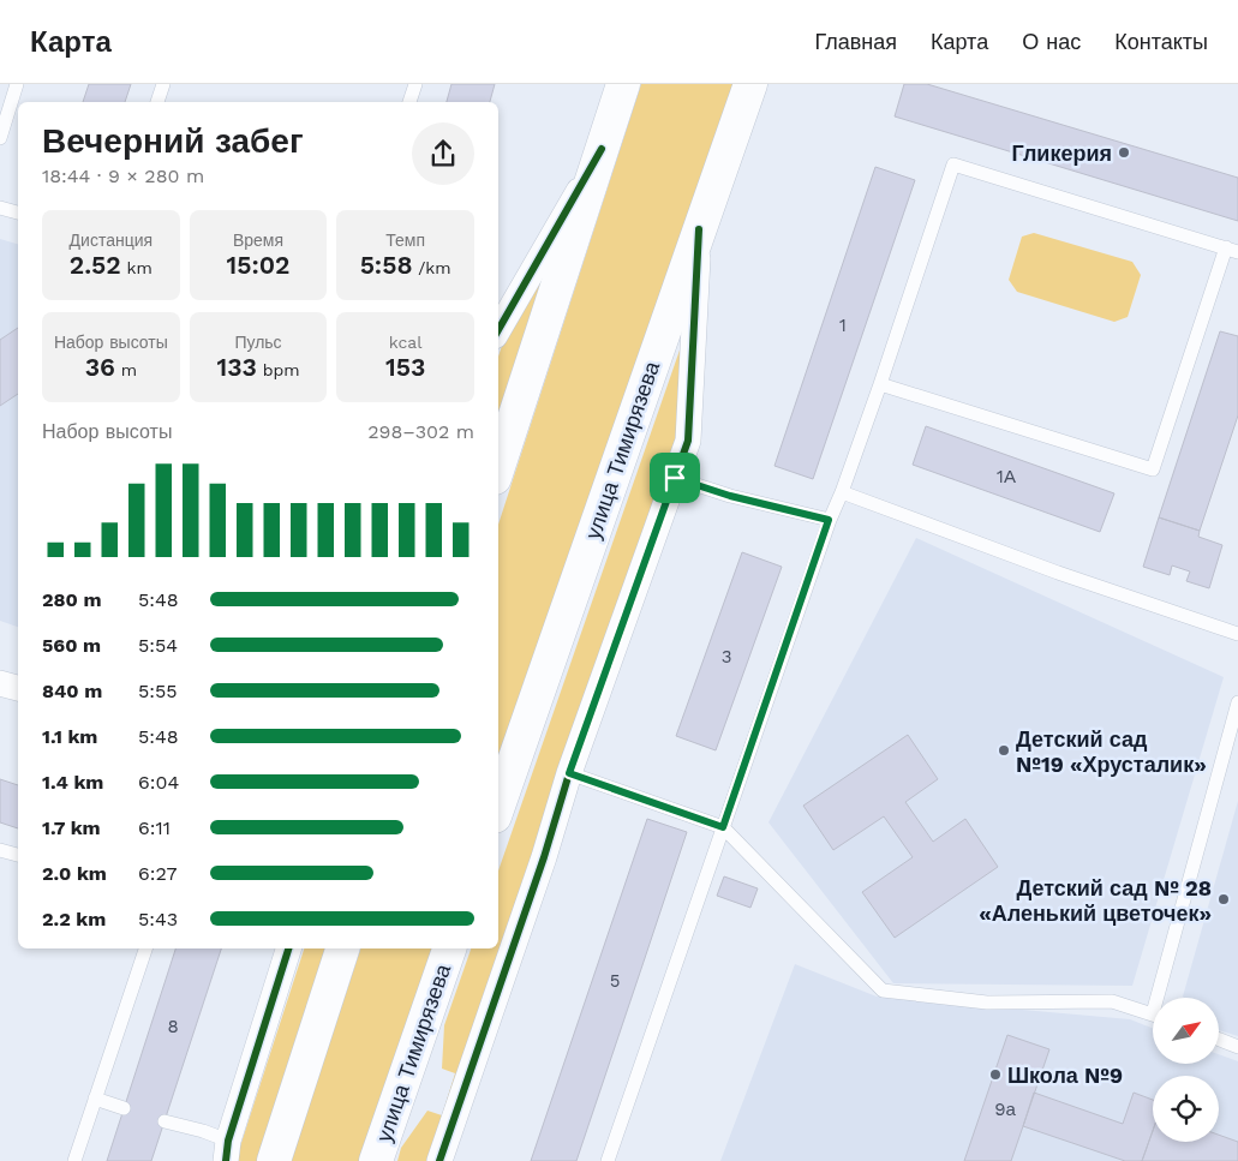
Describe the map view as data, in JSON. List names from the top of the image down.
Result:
{
  "streets": {
    "main road": ["улица Тимирязева"]
  },
  "places": [
    "Гликерия",
    "Детский сад №19 «Хрусталик»",
    "Детский сад № 28 «Аленький цветочек»",
    "Школа №9"
  ],
  "house_numbers": [
    "1",
    "1А",
    "3",
    "5",
    "8",
    "9а"
  ],
  "north": "top right",
  "page": {
    "header": "Карта",
    "nav": [
      "Главная",
      "Карта",
      "О нас",
      "Контакты"
    ],
    "heading": ["Вечерний забег", "18:44 · 9 × 280 m"],
    "stats": [
      ["Дистанция", "2.52 km"],
      ["Время", "15:02"],
      ["Темп", "5:58 /km"],
      ["Набор высоты", "36 m"],
      ["Пульс", "133 bpm"],
      ["kcal", "153"]
    ],
    "chart": ["Набор высоты", "298–302 m"],
    "list": [
      {
        "name": "280 m",
        "note": "5:48"
      },
      {
        "name": "560 m",
        "note": "5:54"
      },
      {
        "name": "840 m",
        "note": "5:55"
      },
      {
        "name": "1.1 km",
        "note": "5:48"
      },
      {
        "name": "1.4 km",
        "note": "6:04"
      },
      {
        "name": "1.7 km",
        "note": "6:11"
      },
      {
        "name": "2.0 km",
        "note": "6:27"
      },
      {
        "name": "2.2 km",
        "note": "5:43"
      }
    ]
  }
}
